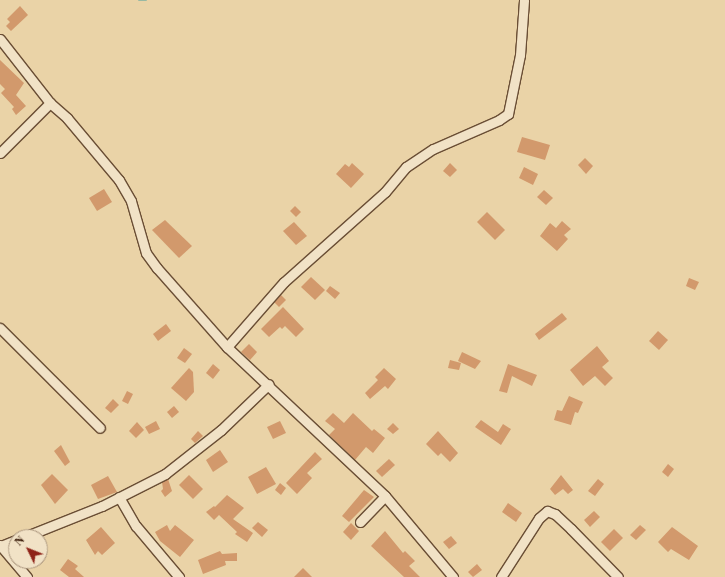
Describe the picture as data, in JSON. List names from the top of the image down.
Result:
{
  "north": "top left"
}
